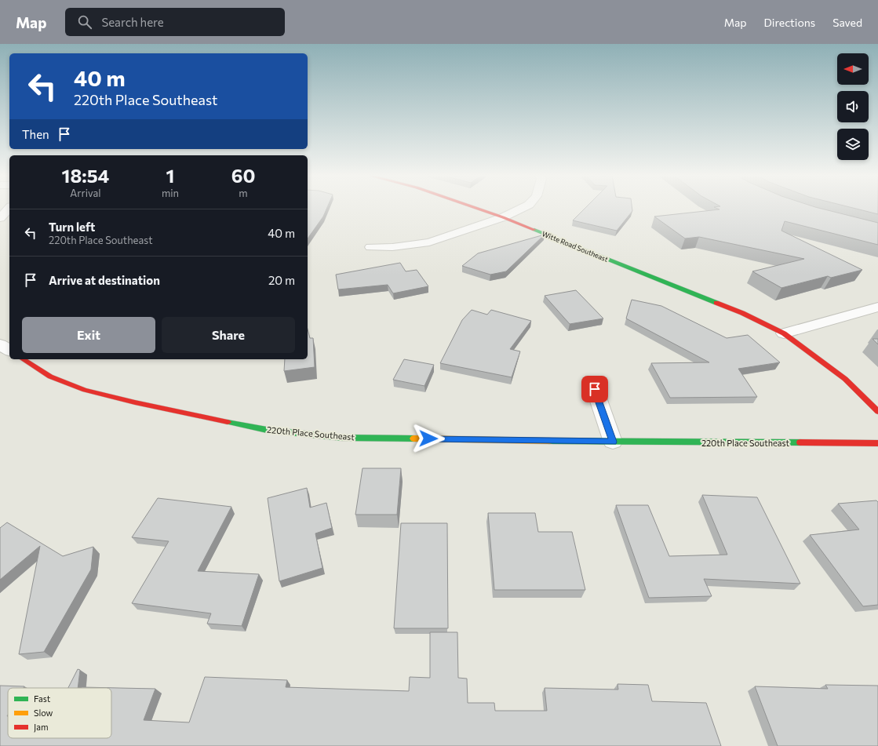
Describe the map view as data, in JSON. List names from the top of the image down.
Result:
{
  "streets": {
    "street": ["Witte Road Southeast", "220th Place Southeast"]
  },
  "legend": ["Fast", "Slow", "Jam"],
  "north": "left",
  "page": {
    "header": "Map",
    "search": "Search here",
    "nav": ["Map", "Directions", "Saved"],
    "turn": ["40 m", "220th Place Southeast"],
    "then": "Then",
    "eta": [
      "18:54",
      "Arrival",
      "1",
      "min",
      "60",
      "m"
    ],
    "list": [
      {
        "name": "Turn left",
        "note": "220th Place Southeast",
        "value": "40 m"
      },
      {
        "name": "Arrive at destination",
        "value": "20 m"
      }
    ],
    "buttons": ["Exit", "Share"]
  }
}
